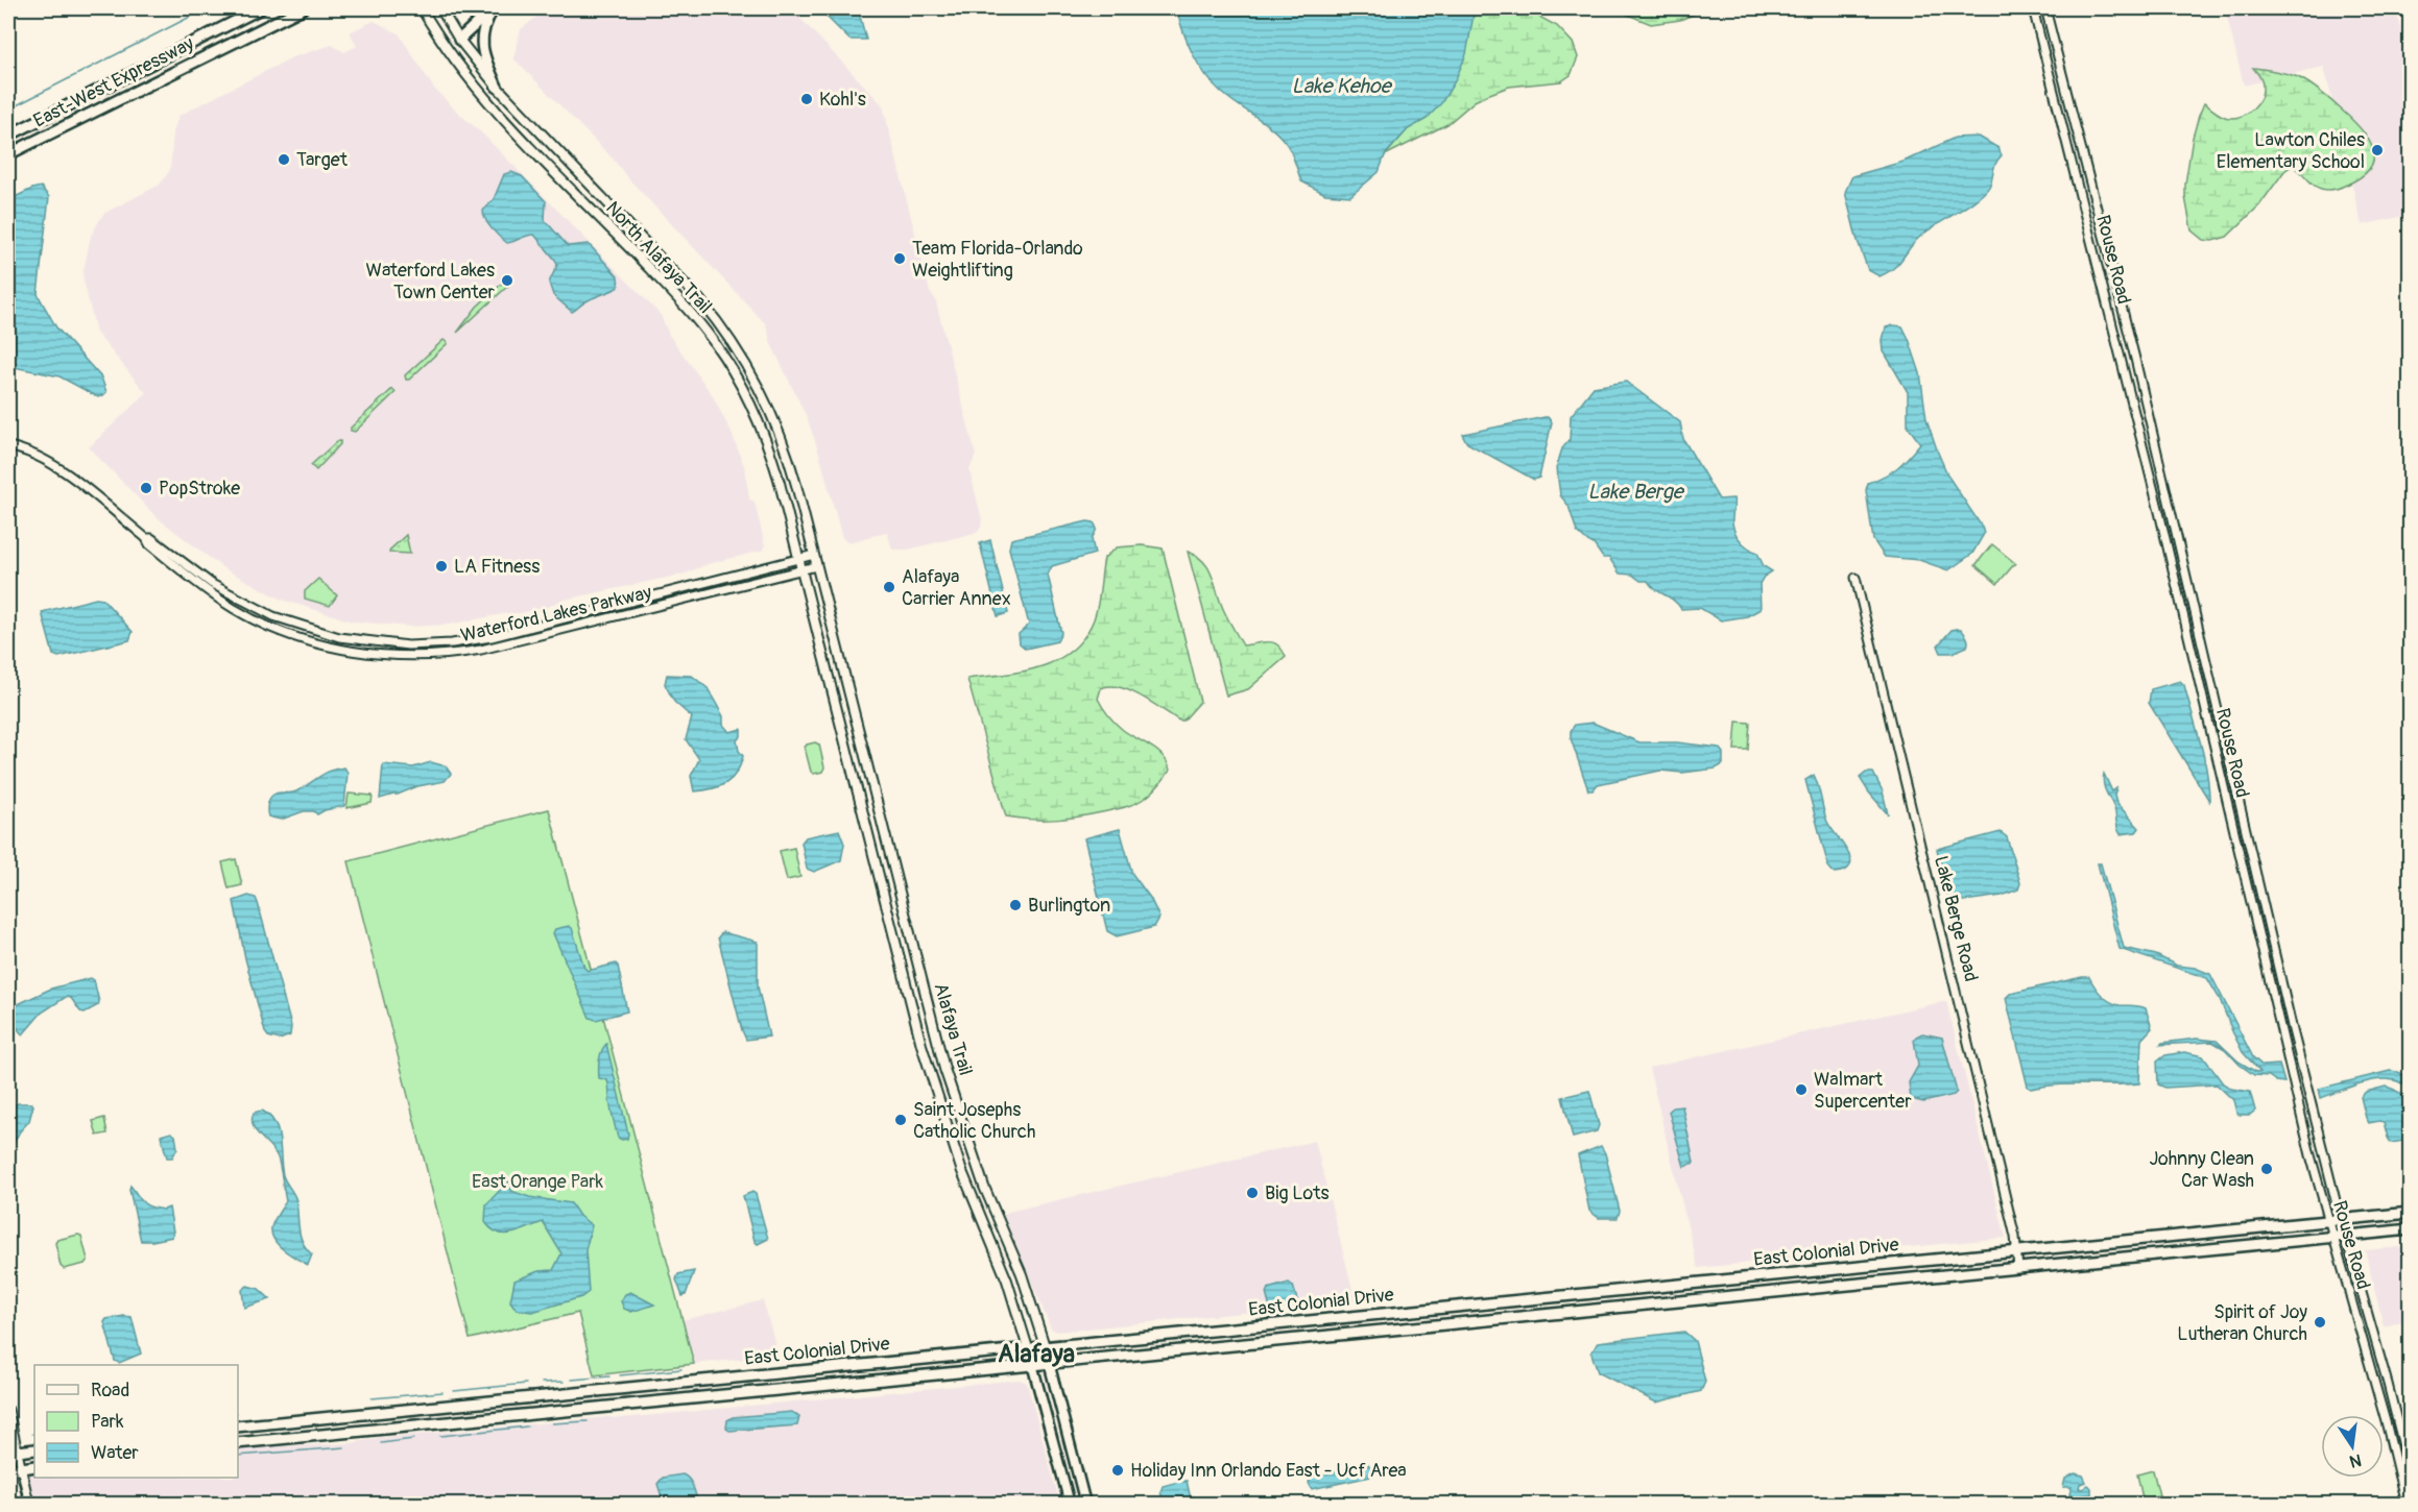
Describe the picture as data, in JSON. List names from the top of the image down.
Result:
{
  "streets": {
    "highway": ["East-West Expressway", "East Colonial Drive"],
    "main road": ["North Alafaya Trail", "Alafaya Trail"],
    "street": ["Rouse Road", "Waterford Lakes Parkway", "Lake Berge Road"]
  },
  "crossings": [
    ["North Alafaya Trail", "Waterford Lakes Parkway"],
    ["North Alafaya Trail", "Alafaya Trail"],
    ["Rouse Road", "East Colonial Drive"],
    ["Waterford Lakes Parkway", "Alafaya Trail"],
    ["Lake Berge Road", "East Colonial Drive"],
    ["Alafaya Trail", "East Colonial Drive"]
  ],
  "districts": ["Alafaya"],
  "water": ["Lake Kehoe", "Lake Berge"],
  "parks": ["East Orange Park"],
  "places": [
    "Kohl's",
    "Lawton Chiles Elementary School",
    "Target",
    "Team Florida-Orlando Weightlifting",
    "Waterford Lakes Town Center",
    "PopStroke",
    "LA Fitness",
    "Alafaya Carrier Annex",
    "Burlington",
    "Walmart Supercenter",
    "Saint Josephs Catholic Church",
    "Johnny Clean Car Wash",
    "Big Lots",
    "Spirit of Joy Lutheran Church",
    "Holiday Inn Orlando East - Ucf Area"
  ],
  "legend": ["Road", "Park", "Water"],
  "north": "bottom"
}
